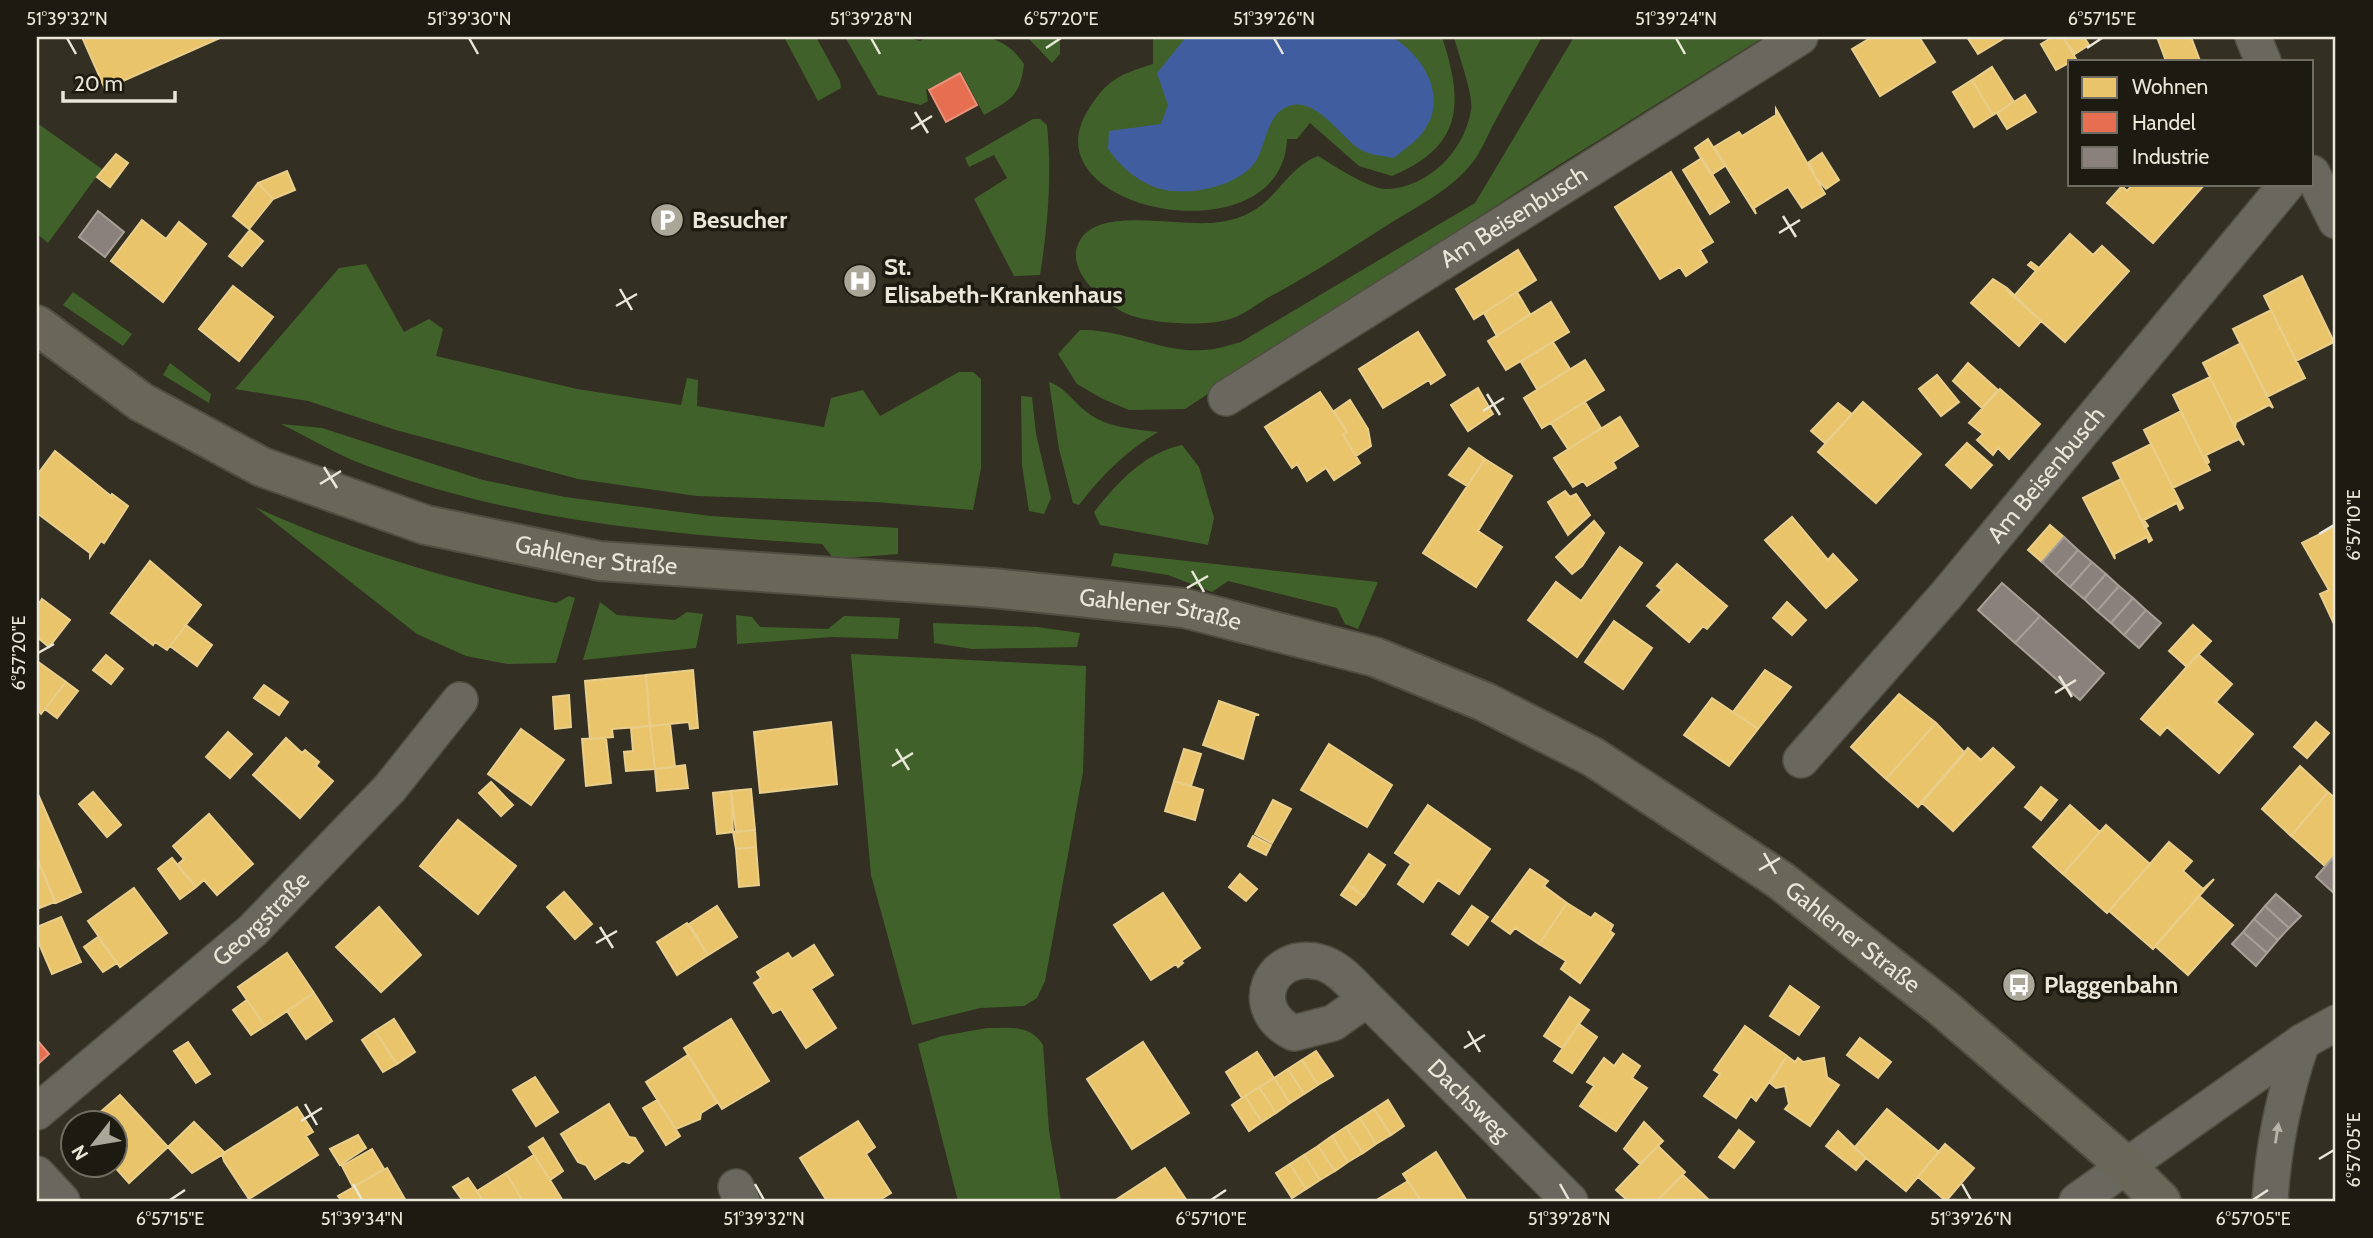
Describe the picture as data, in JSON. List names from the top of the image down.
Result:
{
  "streets": {
    "main road": ["Gahlener Straße"],
    "street": ["Am Beisenbusch", "Georgstraße", "Dachsweg"]
  },
  "places": {
    "parking": ["Besucher"],
    "hospital": ["St. Elisabeth-Krankenhaus"],
    "bus stop": ["Plaggenbahn"]
  },
  "legend": ["Wohnen", "Handel", "Industrie"],
  "scale_bar": "20 m",
  "north": "bottom left",
  "coordinates": [
    "51°39'32\"N",
    "51°39'30\"N",
    "51°39'28\"N",
    "6°57'20\"E",
    "51°39'26\"N",
    "51°39'24\"N",
    "6°57'15\"E",
    "6°57'10\"E",
    "6°57'05\"E",
    "51°39'34\"N"
  ]
}
